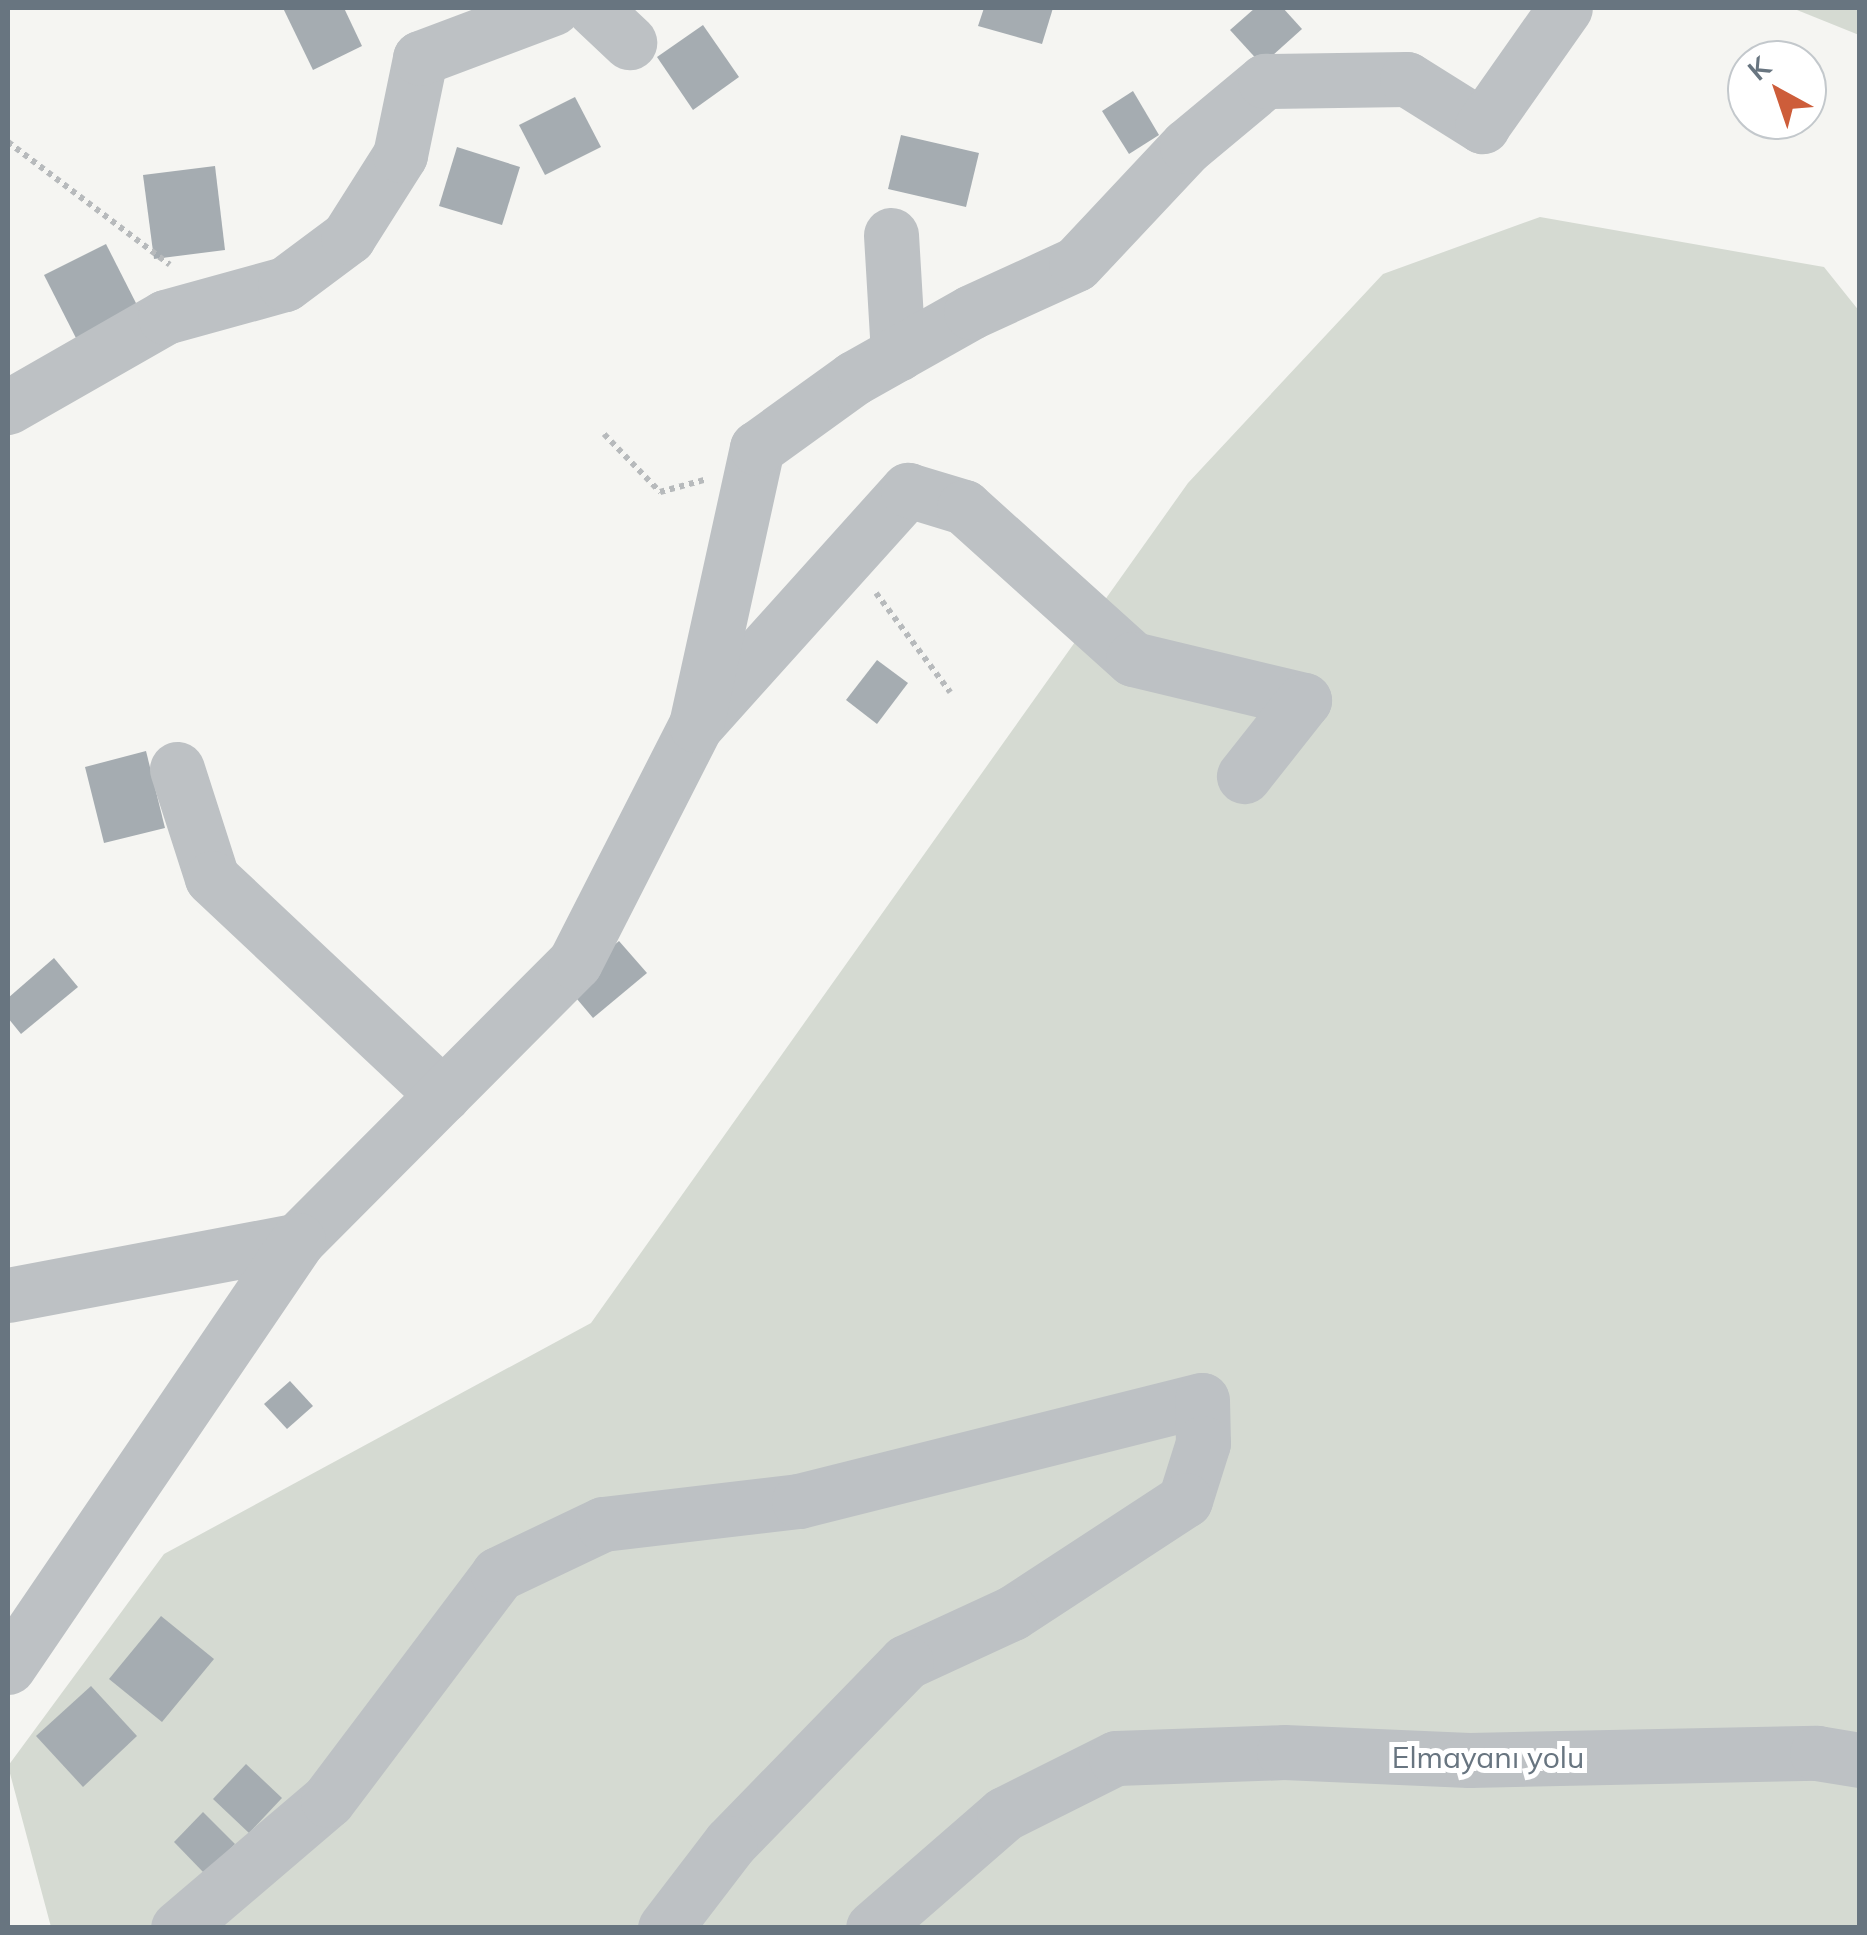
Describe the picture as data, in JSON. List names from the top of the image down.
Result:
{
  "streets": {
    "street": ["Elmayanı yolu"]
  },
  "north": "top left"
}
